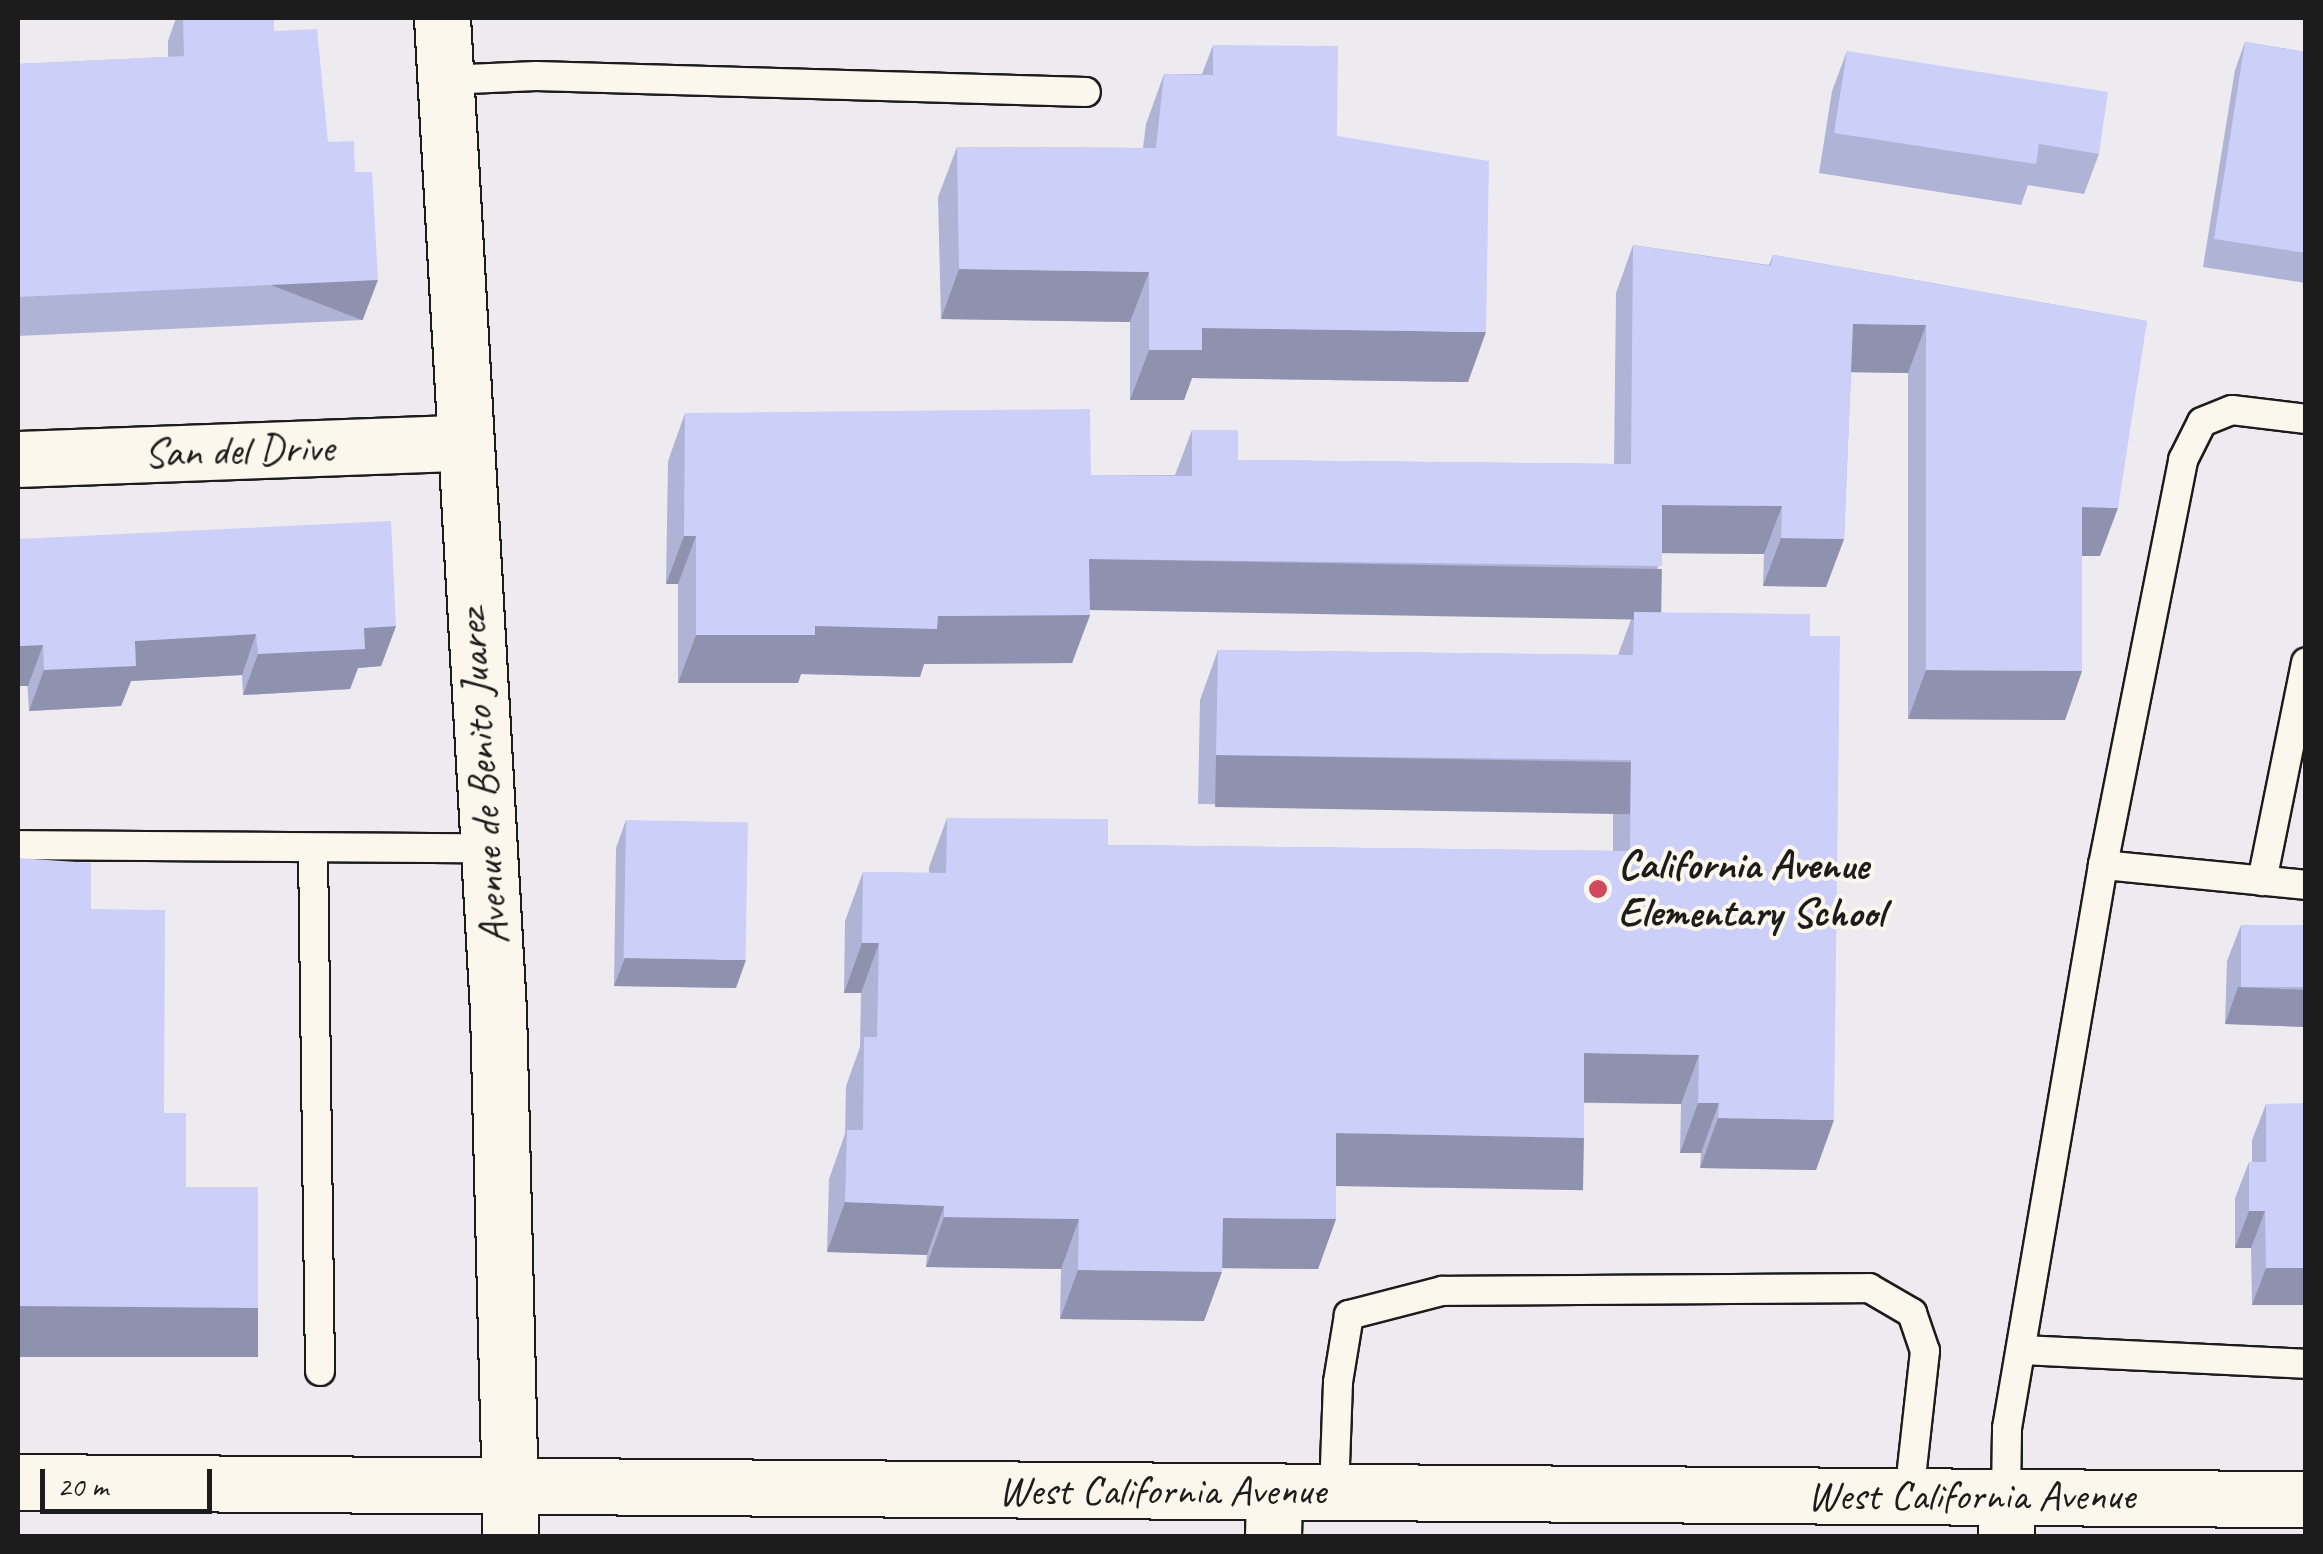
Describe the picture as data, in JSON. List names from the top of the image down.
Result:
{
  "streets": {
    "street": ["San del Drive", "Avenue de Benito Juarez", "West California Avenue"]
  },
  "crossings": [
    ["San del Drive", "Avenue de Benito Juarez"],
    ["Avenue de Benito Juarez", "West California Avenue"]
  ],
  "places": ["California Avenue Elementary School"],
  "scale_bar": "20 m"
}
